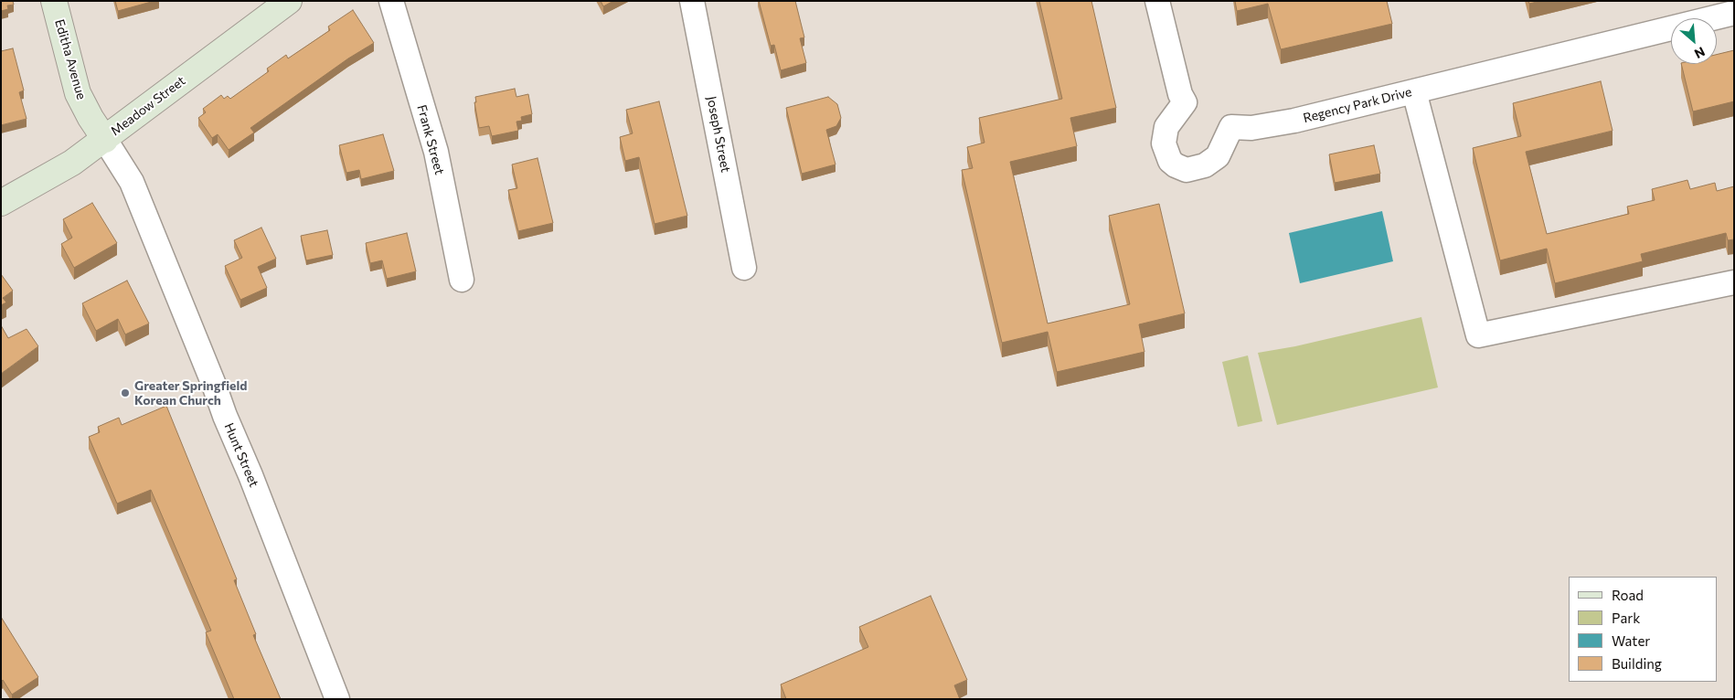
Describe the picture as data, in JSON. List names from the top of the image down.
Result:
{
  "streets": {
    "street": [
      "Editha Avenue",
      "Regency Park Drive",
      "Meadow Street",
      "Joseph Street",
      "Frank Street",
      "Hunt Street"
    ]
  },
  "crossings": [
    ["Editha Avenue", "Meadow Street"],
    ["Editha Avenue", "Hunt Street"],
    ["Meadow Street", "Hunt Street"]
  ],
  "places": ["Greater Springfield Korean Church"],
  "legend": [
    "Road",
    "Park",
    "Water",
    "Building"
  ],
  "north": "bottom right"
}
